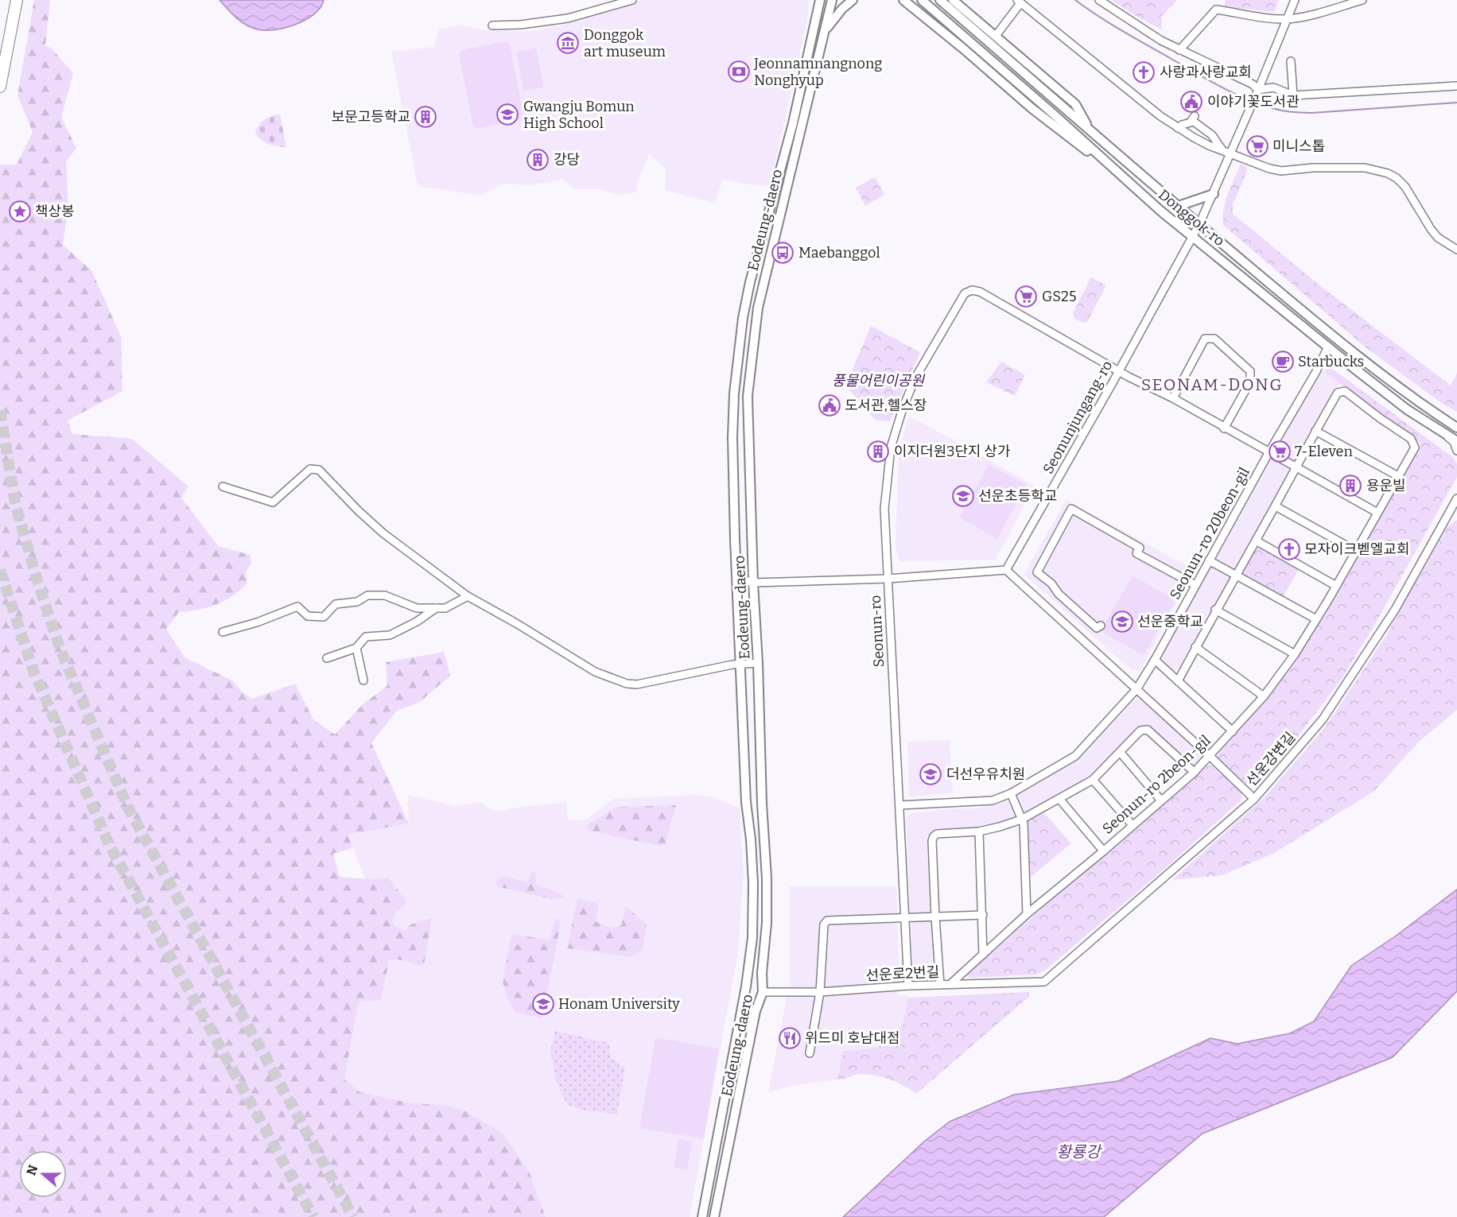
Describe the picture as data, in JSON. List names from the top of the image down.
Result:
{
  "streets": {
    "main road": ["Donggok-ro", "Eodeung-daero"],
    "street": [
      "Seonunjungang-ro",
      "Seonun-ro 20beon-gil",
      "Seonun-ro",
      "선운강변길",
      "Seonun-ro 2beon-gil",
      "선운로2번길"
    ]
  },
  "crossings": [
    ["Donggok-ro", "Seonunjungang-ro"],
    ["Donggok-ro", "Seonun-ro 20beon-gil"],
    ["Eodeung-daero", "선운로2번길"],
    ["Seonunjungang-ro", "Seonun-ro"],
    ["Seonun-ro 20beon-gil", "Seonun-ro"],
    ["Seonun-ro", "선운로2번길"],
    ["선운강변길", "선운로2번길"],
    ["Seonun-ro 2beon-gil", "선운로2번길"]
  ],
  "districts": ["SEONAM-DONG"],
  "water": ["황룡강"],
  "parks": ["풍물어린이공원"],
  "places": {
    "museum": ["Donggok art museum"],
    "bank": ["Jeonnamnangnong Nonghyup"],
    "church": ["사랑과사랑교회", "모자이크벧엘교회"],
    "public building": ["이야기꽃도서관", "도서관,헬스장"],
    "school or university": [
      "Gwangju Bomun High School",
      "선운초등학교",
      "선운중학교",
      "더선우유치원",
      "Honam University"
    ],
    "building": [
      "보문고등학교",
      "강당",
      "이지더원3단지 상가",
      "용운빌"
    ],
    "supermarket": ["미니스톱", "GS25", "7-Eleven"],
    "place": ["책상봉"],
    "bus stop": ["Maebanggol"],
    "cafe": ["Starbucks"],
    "restaurant": ["위드미 호남대점"]
  },
  "north": "left"
}
